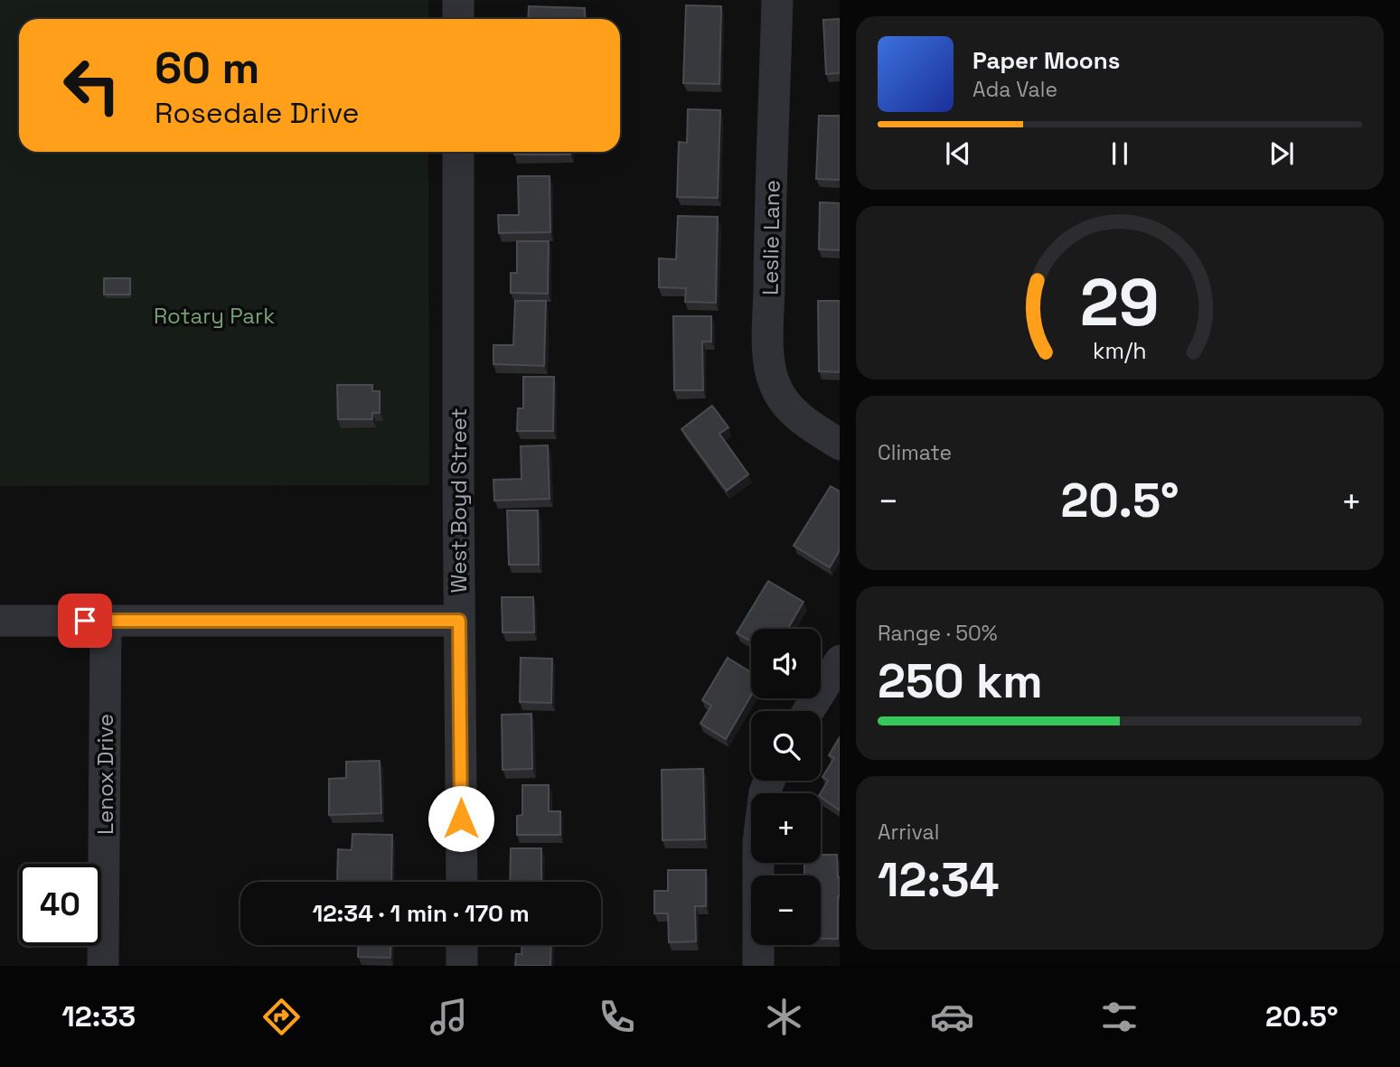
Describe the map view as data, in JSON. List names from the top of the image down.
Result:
{
  "streets": {
    "street": ["Leslie Lane", "West Boyd Street", "Lenox Drive"]
  },
  "parks": ["Rotary Park"],
  "page": {
    "turn": ["60 m", "Rosedale Drive"],
    "song": ["Paper Moons", "Ada Vale"],
    "tile": [
      "Climate",
      ["Range · 50%", "250 km"],
      ["Arrival", "12:34"]
    ],
    "heat": ["−", "20.5°", "+"],
    "map_buttons": ["+", "−"],
    "limit": "40",
    "trip": "12:34 · 1 min · 170 m",
    "tabs": ["12:33", "20.5°"],
    "gauge": ["29", "km/h"]
  }
}
